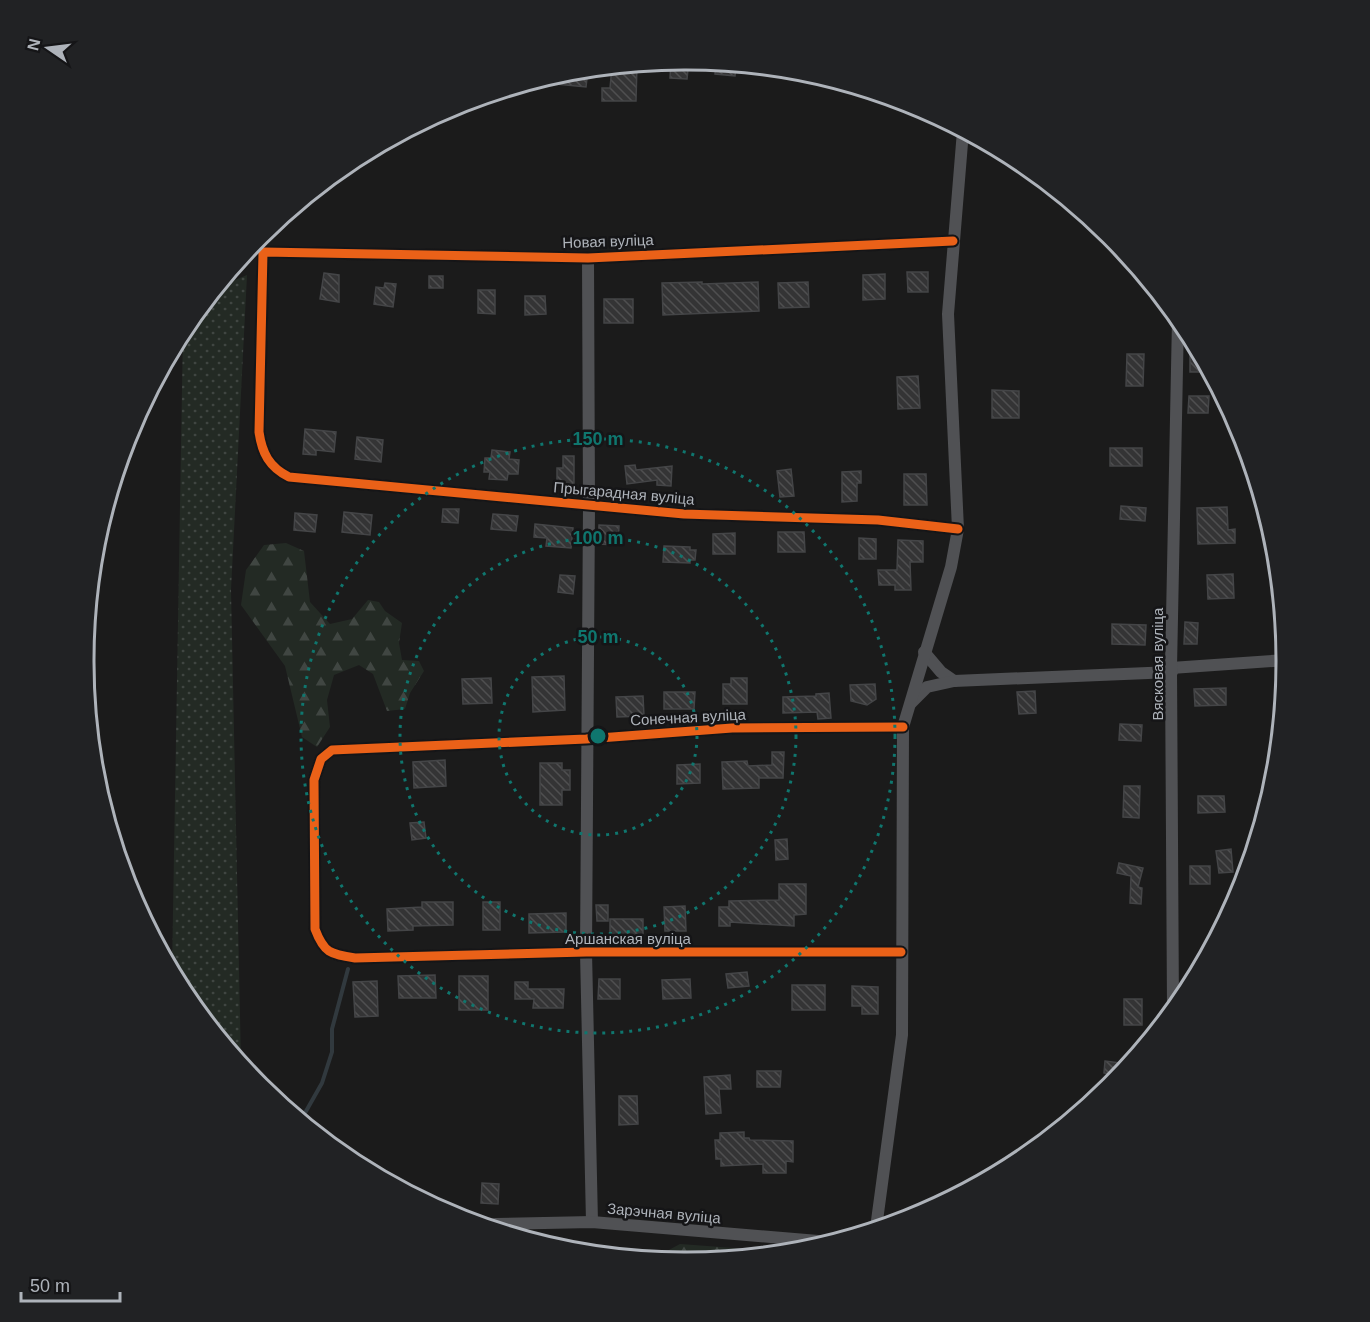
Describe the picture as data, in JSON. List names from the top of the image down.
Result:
{
  "streets": {
    "street": [
      "Новая вуліца",
      "Прыгарадная вуліца",
      "Вясковая вуліца",
      "Сонечная вуліца",
      "Аршанская вуліца",
      "Зарэчная вуліца"
    ]
  },
  "crossings": [
    ["Новая вуліца", "Прыгарадная вуліца"],
    ["Сонечная вуліца", "Аршанская вуліца"]
  ],
  "scale_bar": "50 m",
  "north": "left",
  "rings": ["150 m", "100 m", "50 m"]
}
